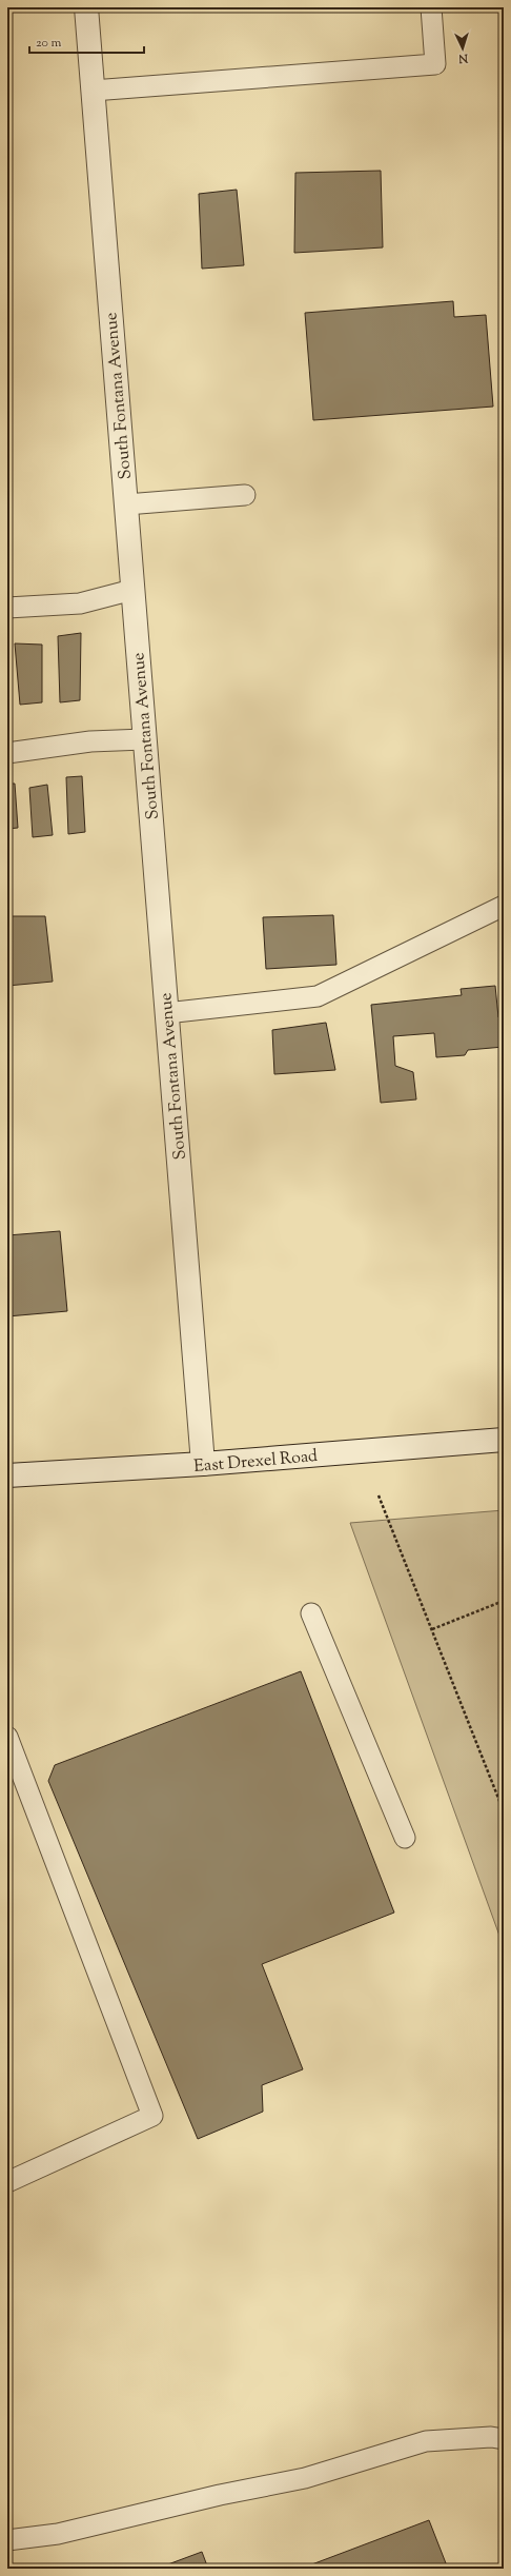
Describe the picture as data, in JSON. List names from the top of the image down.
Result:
{
  "streets": {
    "street": ["South Fontana Avenue", "East Drexel Road"]
  },
  "crossings": [
    ["South Fontana Avenue", "East Drexel Road"]
  ],
  "scale_bar": "20 m",
  "north": "bottom"
}
